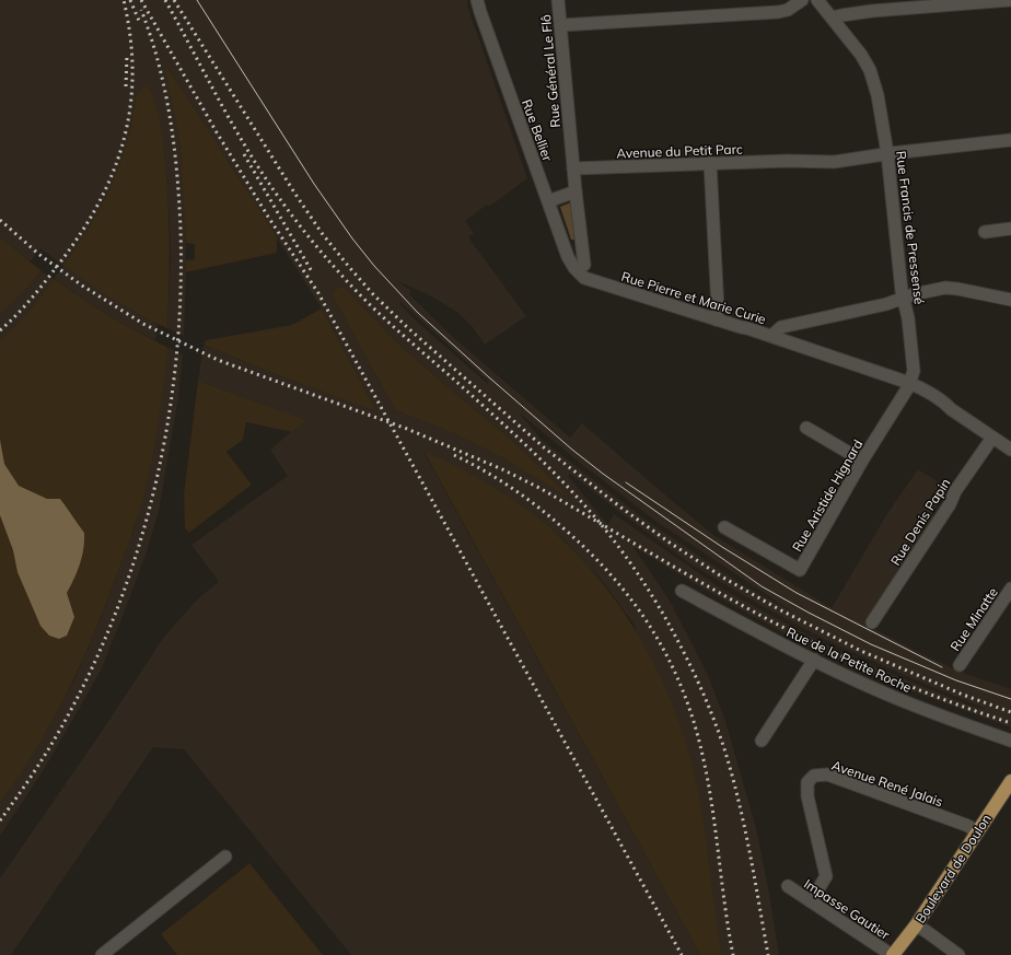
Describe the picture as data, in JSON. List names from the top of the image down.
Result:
{
  "streets": {
    "main road": ["Boulevard de Doulon"],
    "street": [
      "Rue Général Le Flô",
      "Rue Bellier",
      "Avenue du Petit Parc",
      "Rue Francis de Pressensé",
      "Rue Pierre et Marie Curie",
      "Rue Aristide Hignard",
      "Rue Denis Papin",
      "Rue Minatte",
      "Rue de la Petite Roche",
      "Avenue René Jalais",
      "Impasse Gautier"
    ]
  },
  "crossings": [
    ["Rue Général Le Flô", "Rue Bellier"],
    ["Rue Général Le Flô", "Avenue du Petit Parc"],
    ["Rue Général Le Flô", "Rue Pierre et Marie Curie"],
    ["Rue Bellier", "Rue Pierre et Marie Curie"],
    ["Avenue du Petit Parc", "Rue Francis de Pressensé"],
    ["Rue Francis de Pressensé", "Rue Pierre et Marie Curie"],
    ["Rue Francis de Pressensé", "Rue Aristide Hignard"],
    ["Avenue René Jalais", "Boulevard de Doulon"],
    ["Avenue René Jalais", "Impasse Gautier"],
    ["Boulevard de Doulon", "Impasse Gautier"]
  ]
}
